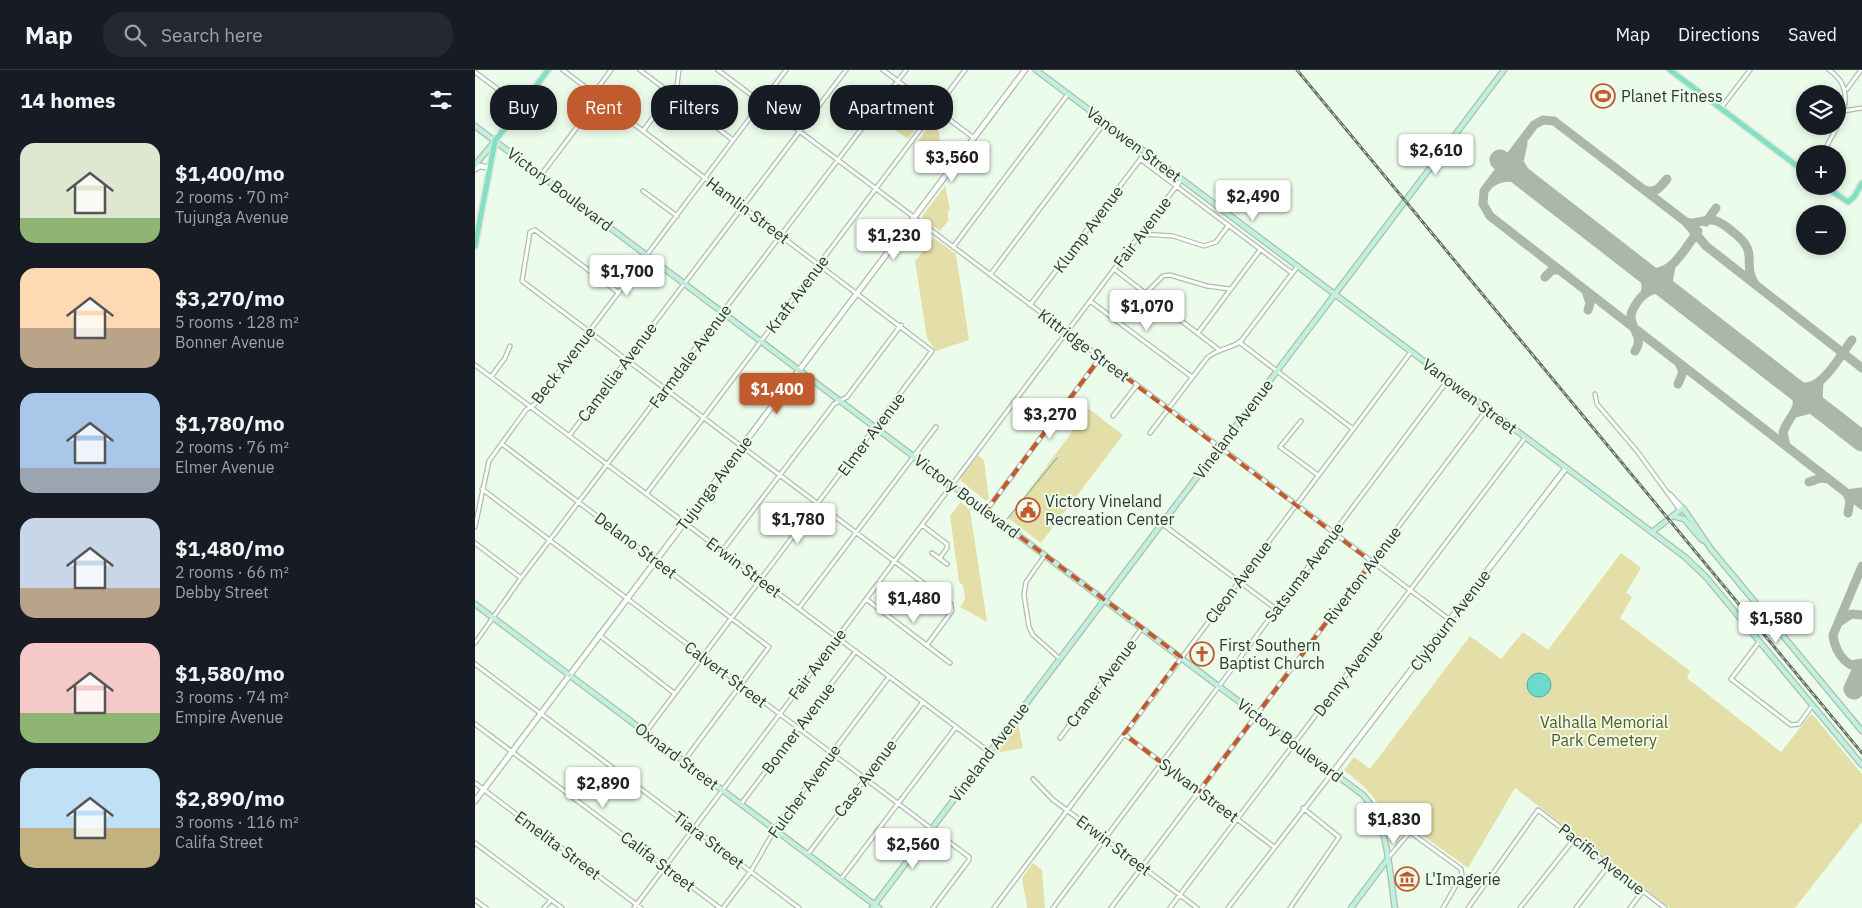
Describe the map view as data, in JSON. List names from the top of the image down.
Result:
{
  "streets": {
    "main road": [
      "Vanowen Street",
      "Victory Boulevard",
      "Vineland Avenue",
      "Oxnard Street"
    ],
    "street": [
      "Hamlin Street",
      "Klump Avenue",
      "Fair Avenue",
      "Kraft Avenue",
      "Kittridge Street",
      "Farmdale Avenue",
      "Beck Avenue",
      "Camellia Avenue",
      "Elmer Avenue",
      "Tujunga Avenue",
      "Delano Street",
      "Erwin Street",
      "Satsuma Avenue",
      "Riverton Avenue",
      "Cleon Avenue",
      "Clybourn Avenue",
      "Denny Avenue",
      "Calvert Street",
      "Craner Avenue",
      "Bonner Avenue",
      "Case Avenue",
      "Sylvan Street",
      "Fulcher Avenue",
      "Tiara Street",
      "Emelita Street",
      "Pacific Avenue",
      "Califa Street"
    ]
  },
  "crossings": [
    ["Vanowen Street", "Klump Avenue"],
    ["Vanowen Street", "Fair Avenue"],
    ["Vanowen Street", "Vineland Avenue"],
    ["Vanowen Street", "Satsuma Avenue"],
    ["Vanowen Street", "Riverton Avenue"],
    ["Vanowen Street", "Cleon Avenue"],
    ["Vanowen Street", "Clybourn Avenue"],
    ["Vanowen Street", "Denny Avenue"],
    ["Victory Boulevard", "Fair Avenue"],
    ["Victory Boulevard", "Kraft Avenue"],
    ["Victory Boulevard", "Farmdale Avenue"],
    ["Victory Boulevard", "Beck Avenue"],
    ["Victory Boulevard", "Camellia Avenue"],
    ["Victory Boulevard", "Vineland Avenue"],
    ["Victory Boulevard", "Elmer Avenue"],
    ["Victory Boulevard", "Tujunga Avenue"],
    ["Victory Boulevard", "Satsuma Avenue"],
    ["Victory Boulevard", "Riverton Avenue"],
    ["Victory Boulevard", "Cleon Avenue"],
    ["Victory Boulevard", "Clybourn Avenue"],
    ["Victory Boulevard", "Denny Avenue"],
    ["Victory Boulevard", "Craner Avenue"],
    ["Hamlin Street", "Kraft Avenue"],
    ["Hamlin Street", "Farmdale Avenue"],
    ["Hamlin Street", "Beck Avenue"],
    ["Hamlin Street", "Camellia Avenue"],
    ["Hamlin Street", "Elmer Avenue"],
    ["Hamlin Street", "Tujunga Avenue"],
    ["Klump Avenue", "Kittridge Street"],
    ["Fair Avenue", "Kittridge Street"],
    ["Fair Avenue", "Erwin Street"],
    ["Fair Avenue", "Calvert Street"],
    ["Fair Avenue", "Oxnard Street"],
    ["Fair Avenue", "Tiara Street"],
    ["Fair Avenue", "Emelita Street"],
    ["Fair Avenue", "Califa Street"],
    ["Kraft Avenue", "Kittridge Street"],
    ["Kraft Avenue", "Erwin Street"],
    ["Kittridge Street", "Farmdale Avenue"],
    ["Kittridge Street", "Camellia Avenue"],
    ["Kittridge Street", "Vineland Avenue"],
    ["Kittridge Street", "Tujunga Avenue"],
    ["Kittridge Street", "Satsuma Avenue"],
    ["Kittridge Street", "Riverton Avenue"],
    ["Kittridge Street", "Cleon Avenue"],
    ["Kittridge Street", "Clybourn Avenue"],
    ["Kittridge Street", "Denny Avenue"],
    ["Farmdale Avenue", "Delano Street"],
    ["Farmdale Avenue", "Erwin Street"],
    ["Farmdale Avenue", "Calvert Street"],
    ["Farmdale Avenue", "Oxnard Street"],
    ["Beck Avenue", "Delano Street"],
    ["Beck Avenue", "Erwin Street"],
    ["Beck Avenue", "Calvert Street"],
    ["Camellia Avenue", "Erwin Street"],
    ["Vineland Avenue", "Erwin Street"],
    ["Vineland Avenue", "Calvert Street"],
    ["Vineland Avenue", "Oxnard Street"],
    ["Elmer Avenue", "Delano Street"],
    ["Elmer Avenue", "Erwin Street"],
    ["Elmer Avenue", "Calvert Street"],
    ["Elmer Avenue", "Oxnard Street"],
    ["Tujunga Avenue", "Delano Street"],
    ["Tujunga Avenue", "Erwin Street"],
    ["Tujunga Avenue", "Calvert Street"],
    ["Tujunga Avenue", "Oxnard Street"],
    ["Tujunga Avenue", "Tiara Street"],
    ["Tujunga Avenue", "Emelita Street"],
    ["Tujunga Avenue", "Califa Street"],
    ["Delano Street", "Calvert Street"],
    ["Erwin Street", "Satsuma Avenue"],
    ["Erwin Street", "Riverton Avenue"],
    ["Erwin Street", "Cleon Avenue"],
    ["Erwin Street", "Denny Avenue"],
    ["Erwin Street", "Bonner Avenue"],
    ["Erwin Street", "Case Avenue"],
    ["Erwin Street", "Fulcher Avenue"],
    ["Satsuma Avenue", "Sylvan Street"],
    ["Riverton Avenue", "Sylvan Street"],
    ["Cleon Avenue", "Sylvan Street"],
    ["Denny Avenue", "Sylvan Street"],
    ["Calvert Street", "Bonner Avenue"],
    ["Calvert Street", "Case Avenue"],
    ["Calvert Street", "Fulcher Avenue"],
    ["Bonner Avenue", "Oxnard Street"],
    ["Oxnard Street", "Case Avenue"],
    ["Oxnard Street", "Fulcher Avenue"],
    ["Fulcher Avenue", "Tiara Street"],
    ["Fulcher Avenue", "Califa Street"]
  ],
  "parks": ["Valhalla Memorial Park Cemetery"],
  "places": {
    "sports": ["Planet Fitness"],
    "public building": ["Victory Vineland Recreation Center"],
    "church": ["First Southern Baptist Church"],
    "museum": ["L'Imagerie"]
  },
  "page": {
    "header": "Map",
    "search": "Search here",
    "nav": ["Map", "Directions", "Saved"],
    "heading": "14 homes",
    "map_buttons": ["+", "−"],
    "chip": [
      "Buy",
      "Rent",
      "Filters",
      "New",
      "Apartment"
    ],
    "list": [
      {
        "name": "$1,400/mo",
        "note": "2 rooms · 70 m² · Tujunga Avenue"
      },
      {
        "name": "$3,270/mo",
        "note": "5 rooms · 128 m² · Bonner Avenue"
      },
      {
        "name": "$1,780/mo",
        "note": "2 rooms · 76 m² · Elmer Avenue"
      },
      {
        "name": "$1,480/mo",
        "note": "2 rooms · 66 m² · Debby Street"
      },
      {
        "name": "$1,580/mo",
        "note": "3 rooms · 74 m² · Empire Avenue"
      },
      {
        "name": "$2,890/mo",
        "note": "3 rooms · 116 m² · Califa Street"
      }
    ],
    "price": [
      "$2,610",
      "$3,560",
      "$2,490",
      "$1,230",
      "$1,700",
      "$1,070",
      "$1,400",
      "$3,270",
      "$1,780",
      "$1,480",
      "$1,580",
      "$2,890",
      "$1,830",
      "$2,560"
    ]
  }
}
